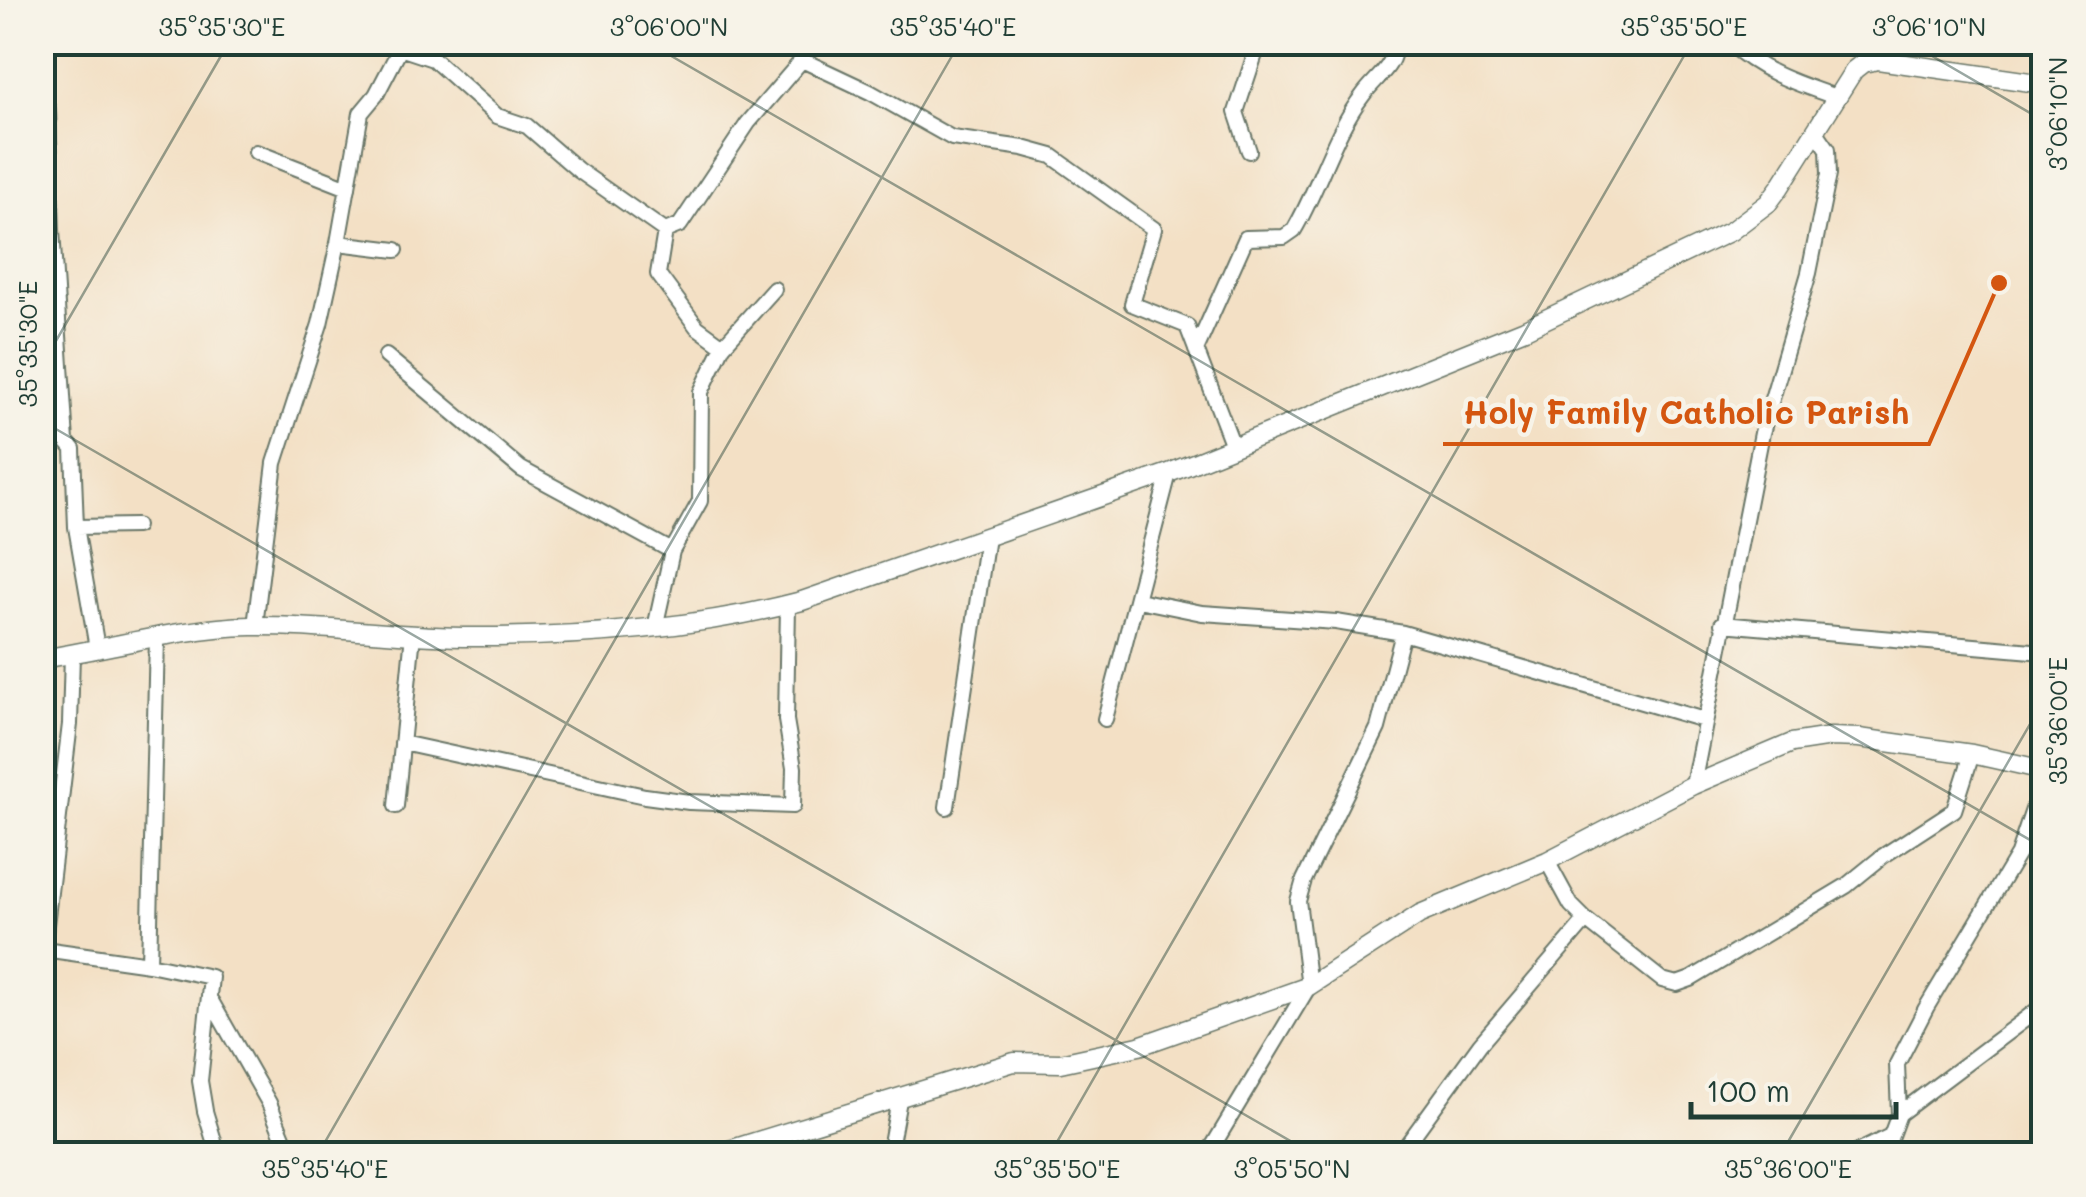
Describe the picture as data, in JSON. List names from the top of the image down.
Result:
{
  "places": ["Holy Family Catholic Parish"],
  "scale_bar": "100 m",
  "coordinates": [
    "35°35'30\"E",
    "3°06'00\"N",
    "35°35'40\"E",
    "35°35'50\"E",
    "3°06'10\"N",
    "35°36'00\"E",
    "3°05'50\"N"
  ]
}
